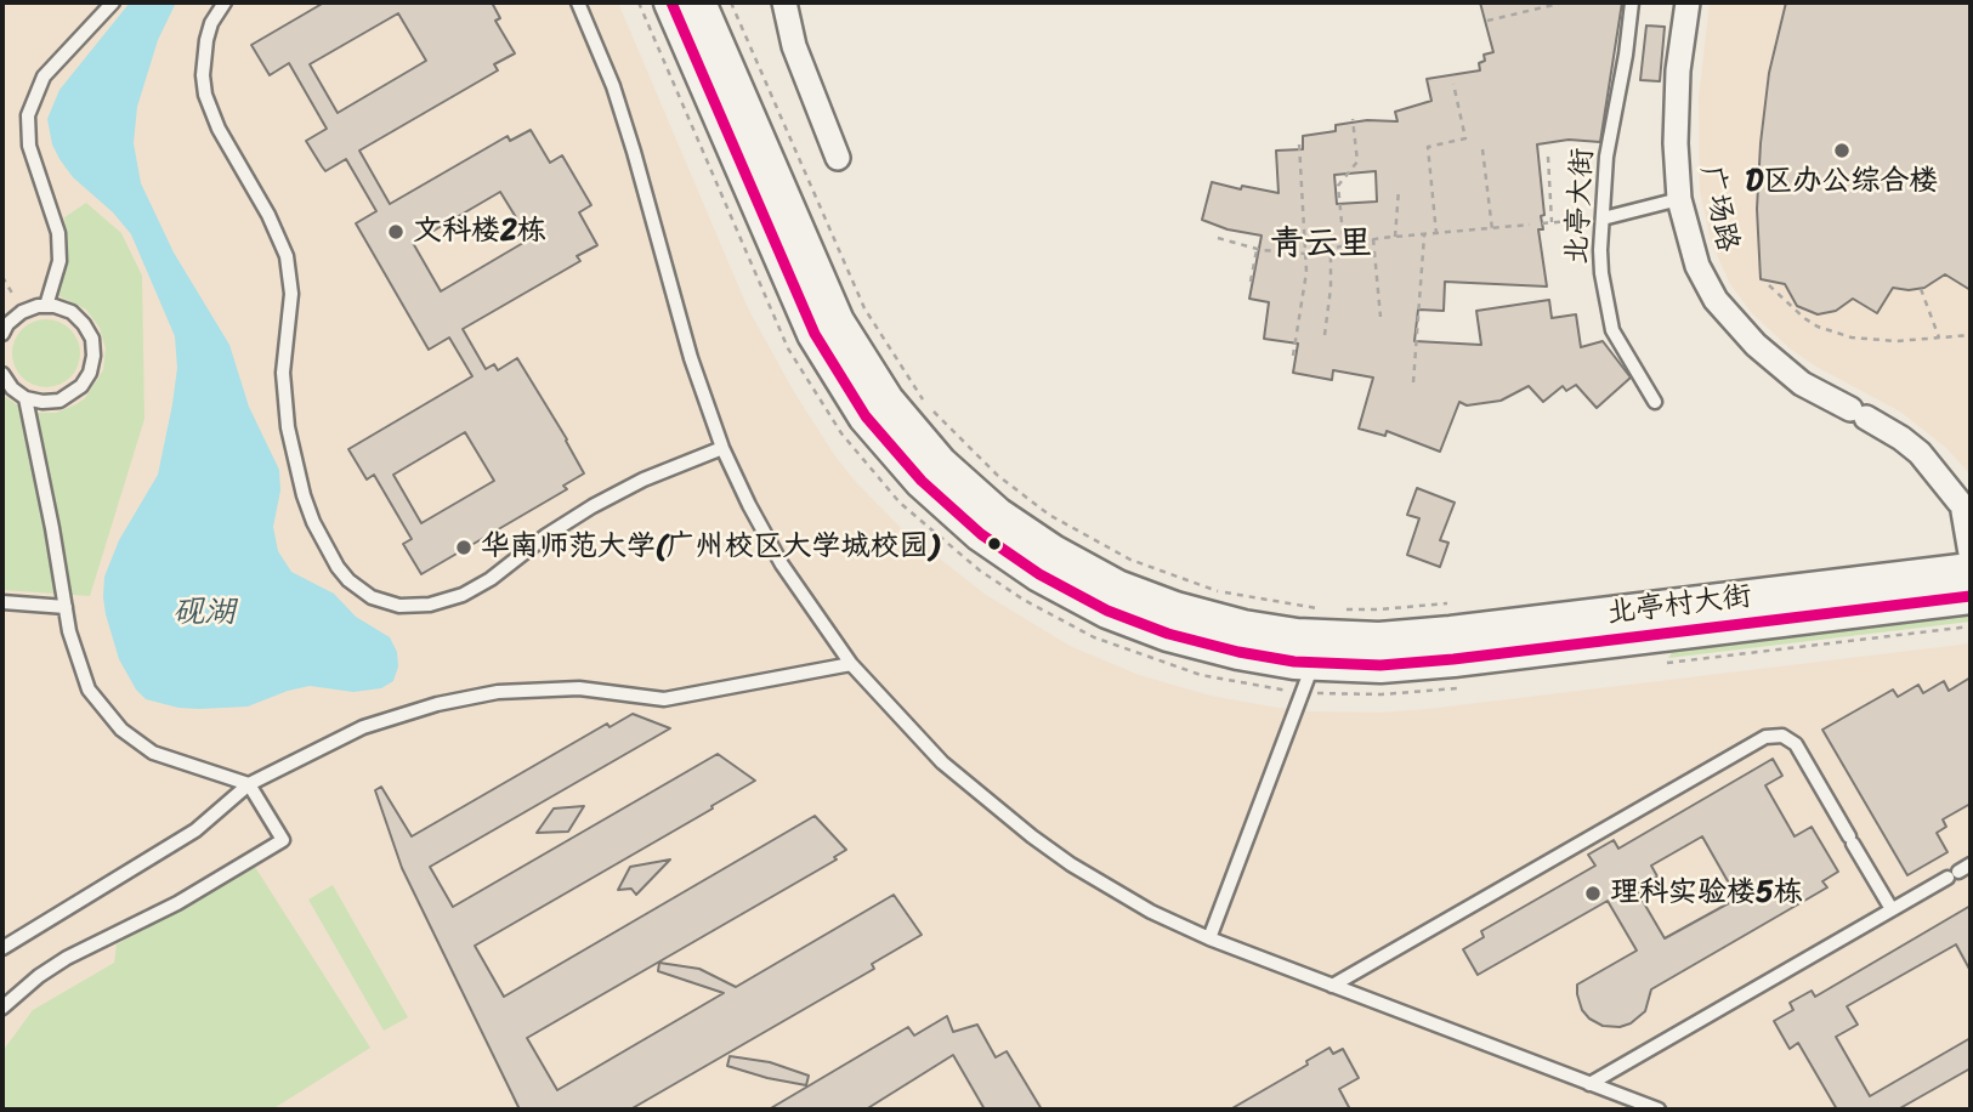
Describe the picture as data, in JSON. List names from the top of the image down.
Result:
{
  "streets": {
    "main road": ["北亭村大街"],
    "street": ["广场路"],
    "lane": ["北亭大街"]
  },
  "districts": ["青云里"],
  "water": ["砚湖"],
  "places": [
    "D区办公综合楼",
    "文科楼2栋",
    "华南师范大学(广州校区大学城校园)",
    "理科实验楼5栋"
  ]
}
